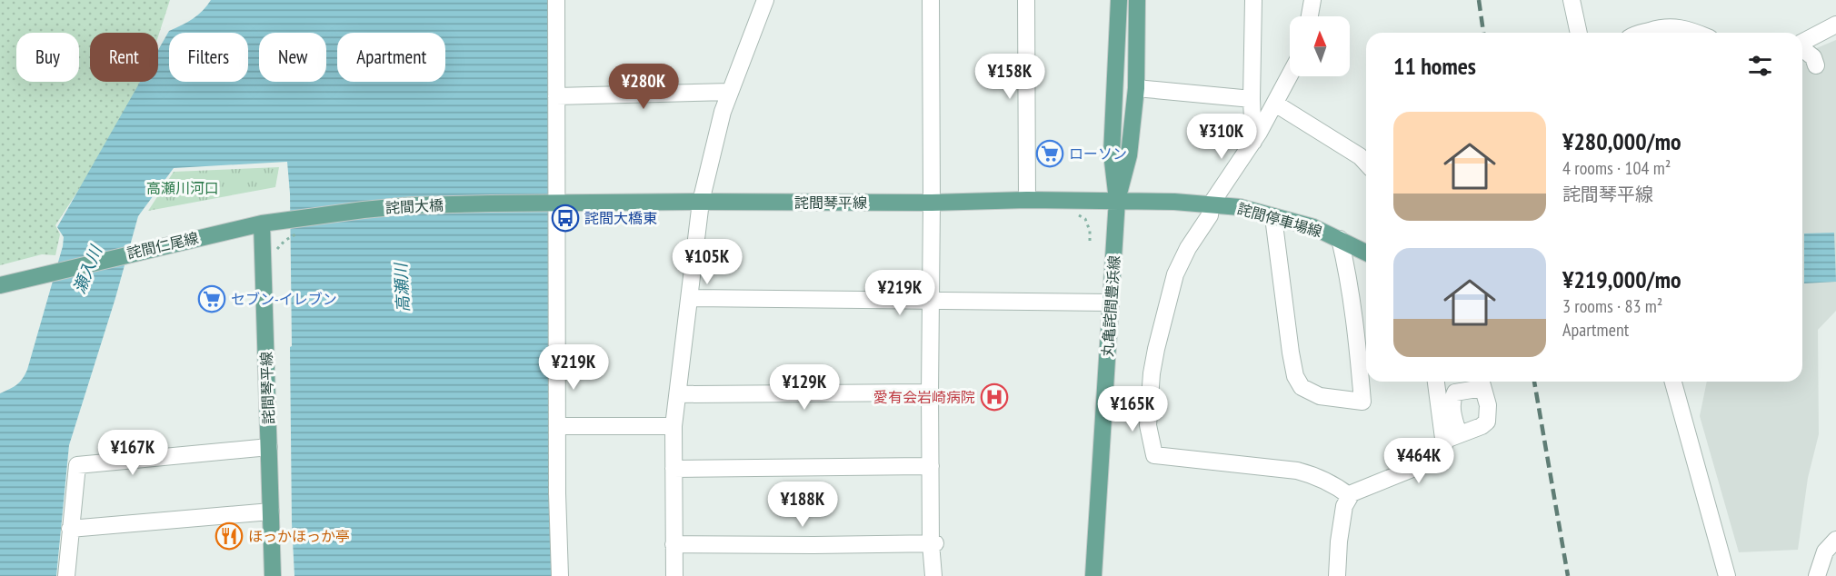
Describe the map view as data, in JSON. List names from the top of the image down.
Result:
{
  "streets": {
    "main road": [
      "詫間琴平線",
      "詫間大橋",
      "詫間停車場線",
      "詫間仁尾線",
      "丸亀詫間豊浜線"
    ]
  },
  "crossings": [
    ["詫間琴平線", "詫間大橋"],
    ["詫間琴平線", "詫間停車場線"],
    ["詫間琴平線", "詫間仁尾線"],
    ["詫間琴平線", "丸亀詫間豊浜線"],
    ["詫間大橋", "詫間仁尾線"],
    ["詫間停車場線", "丸亀詫間豊浜線"]
  ],
  "water": ["瀬入川", "高瀬川"],
  "parks": ["高瀬川河口"],
  "places": {
    "supermarket": ["ローソン", "セブン-イレブン"],
    "bus stop": ["詫間大橋東"],
    "hospital": ["愛有会岩崎病院"],
    "restaurant": ["ほっかほっか亭"]
  },
  "north": "top",
  "page": {
    "chip": [
      "Buy",
      "Rent",
      "Filters",
      "New",
      "Apartment"
    ],
    "heading": "11 homes",
    "price": [
      "¥158K",
      "¥280K",
      "¥310K",
      "¥105K",
      "¥219K",
      "¥219K",
      "¥129K",
      "¥165K",
      "¥167K",
      "¥464K",
      "¥188K"
    ],
    "list": [
      {
        "name": "¥280,000/mo",
        "note": "4 rooms · 104 m² · 詫間琴平線"
      },
      {
        "name": "¥219,000/mo",
        "note": "3 rooms · 83 m² · Apartment"
      }
    ]
  }
}
